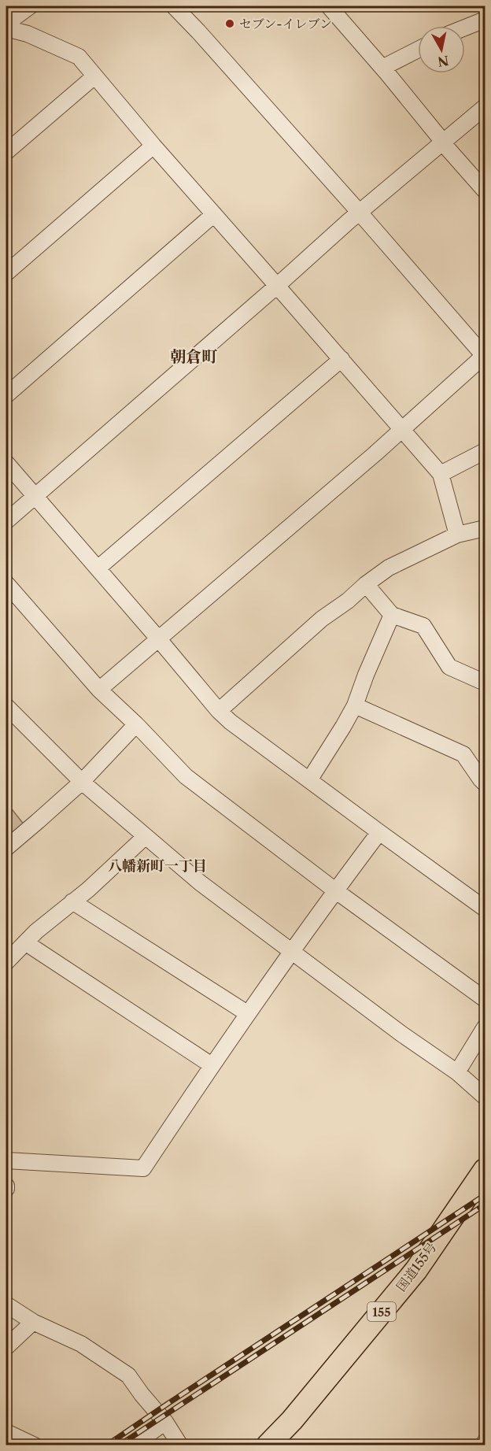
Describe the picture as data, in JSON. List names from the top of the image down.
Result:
{
  "streets": {
    "highway": ["国道155号", "155"]
  },
  "districts": ["朝倉町", "八幡新町一丁目"],
  "places": ["セブン-イレブン"],
  "north": "bottom"
}
